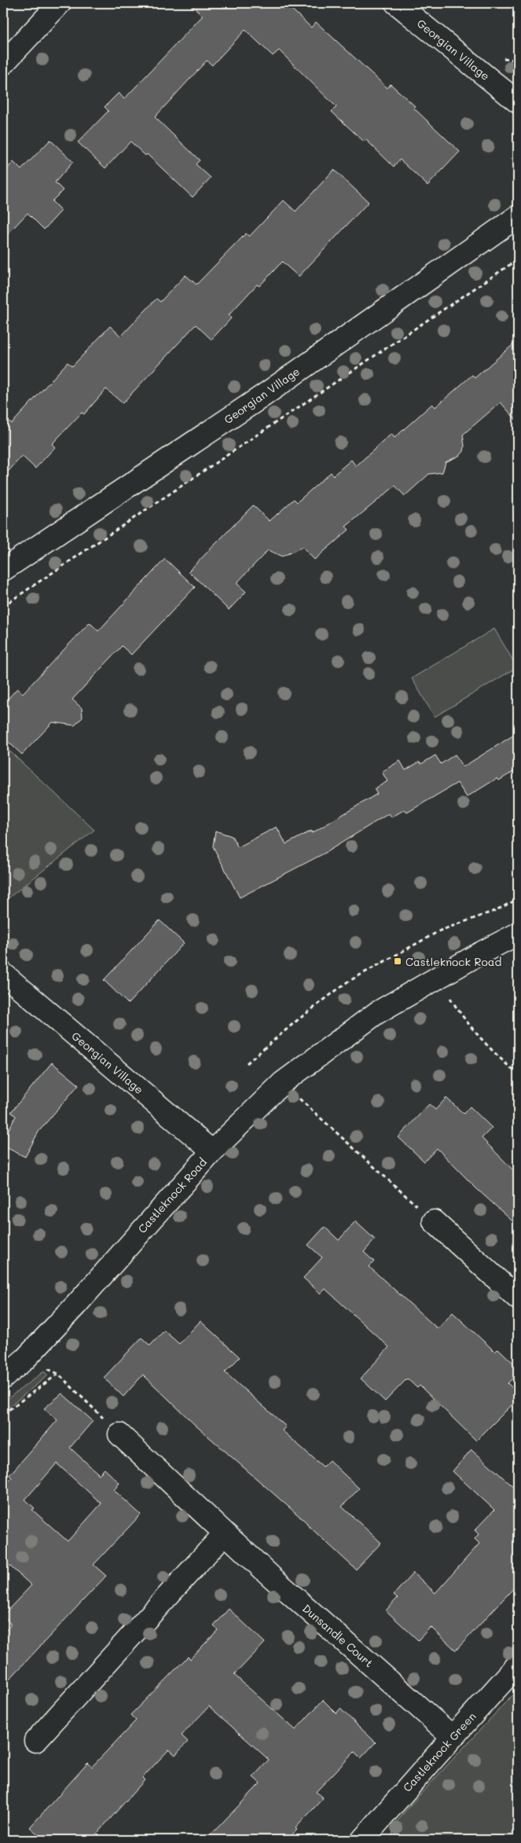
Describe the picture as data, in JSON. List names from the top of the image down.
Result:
{
  "streets": {
    "street": [
      "Georgian Village",
      "Castleknock Road",
      "Dunsandle Court",
      "Castleknock Green"
    ]
  },
  "crossings": [
    ["Georgian Village", "Castleknock Road"],
    ["Dunsandle Court", "Castleknock Green"]
  ],
  "places": {
    "transit": ["Castleknock Road"]
  }
}
